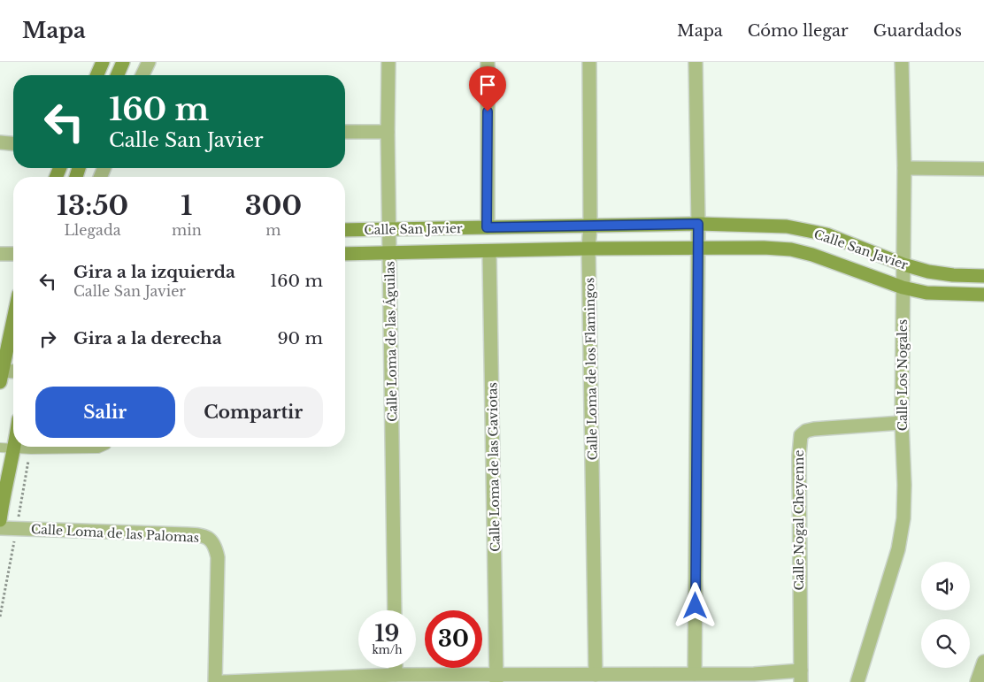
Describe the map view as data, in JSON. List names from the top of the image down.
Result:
{
  "streets": {
    "street": [
      "Calle San Javier",
      "Calle Loma de las Águilas",
      "Calle Loma de los Flamingos",
      "Calle Los Nogales",
      "Calle Loma de las Gaviotas",
      "Calle Nogal Cheyenne",
      "Calle Loma de las Palomas"
    ]
  },
  "crossings": [
    ["Calle San Javier", "Calle Loma de las Águilas"],
    ["Calle San Javier", "Calle Loma de los Flamingos"],
    ["Calle San Javier", "Calle Los Nogales"],
    ["Calle San Javier", "Calle Loma de las Gaviotas"],
    ["Calle Los Nogales", "Calle Nogal Cheyenne"]
  ],
  "page": {
    "header": "Mapa",
    "nav": ["Mapa", "Cómo llegar", "Guardados"],
    "turn": ["160 m", "Calle San Javier"],
    "eta": [
      "13:50",
      "Llegada",
      "1",
      "min",
      "300",
      "m"
    ],
    "list": [
      {
        "name": "Gira a la izquierda",
        "note": "Calle San Javier",
        "value": "160 m"
      },
      {
        "name": "Gira a la derecha",
        "value": "90 m"
      }
    ],
    "buttons": ["Salir", "Compartir"],
    "speed": "19 km/h",
    "limit": "30"
  }
}
